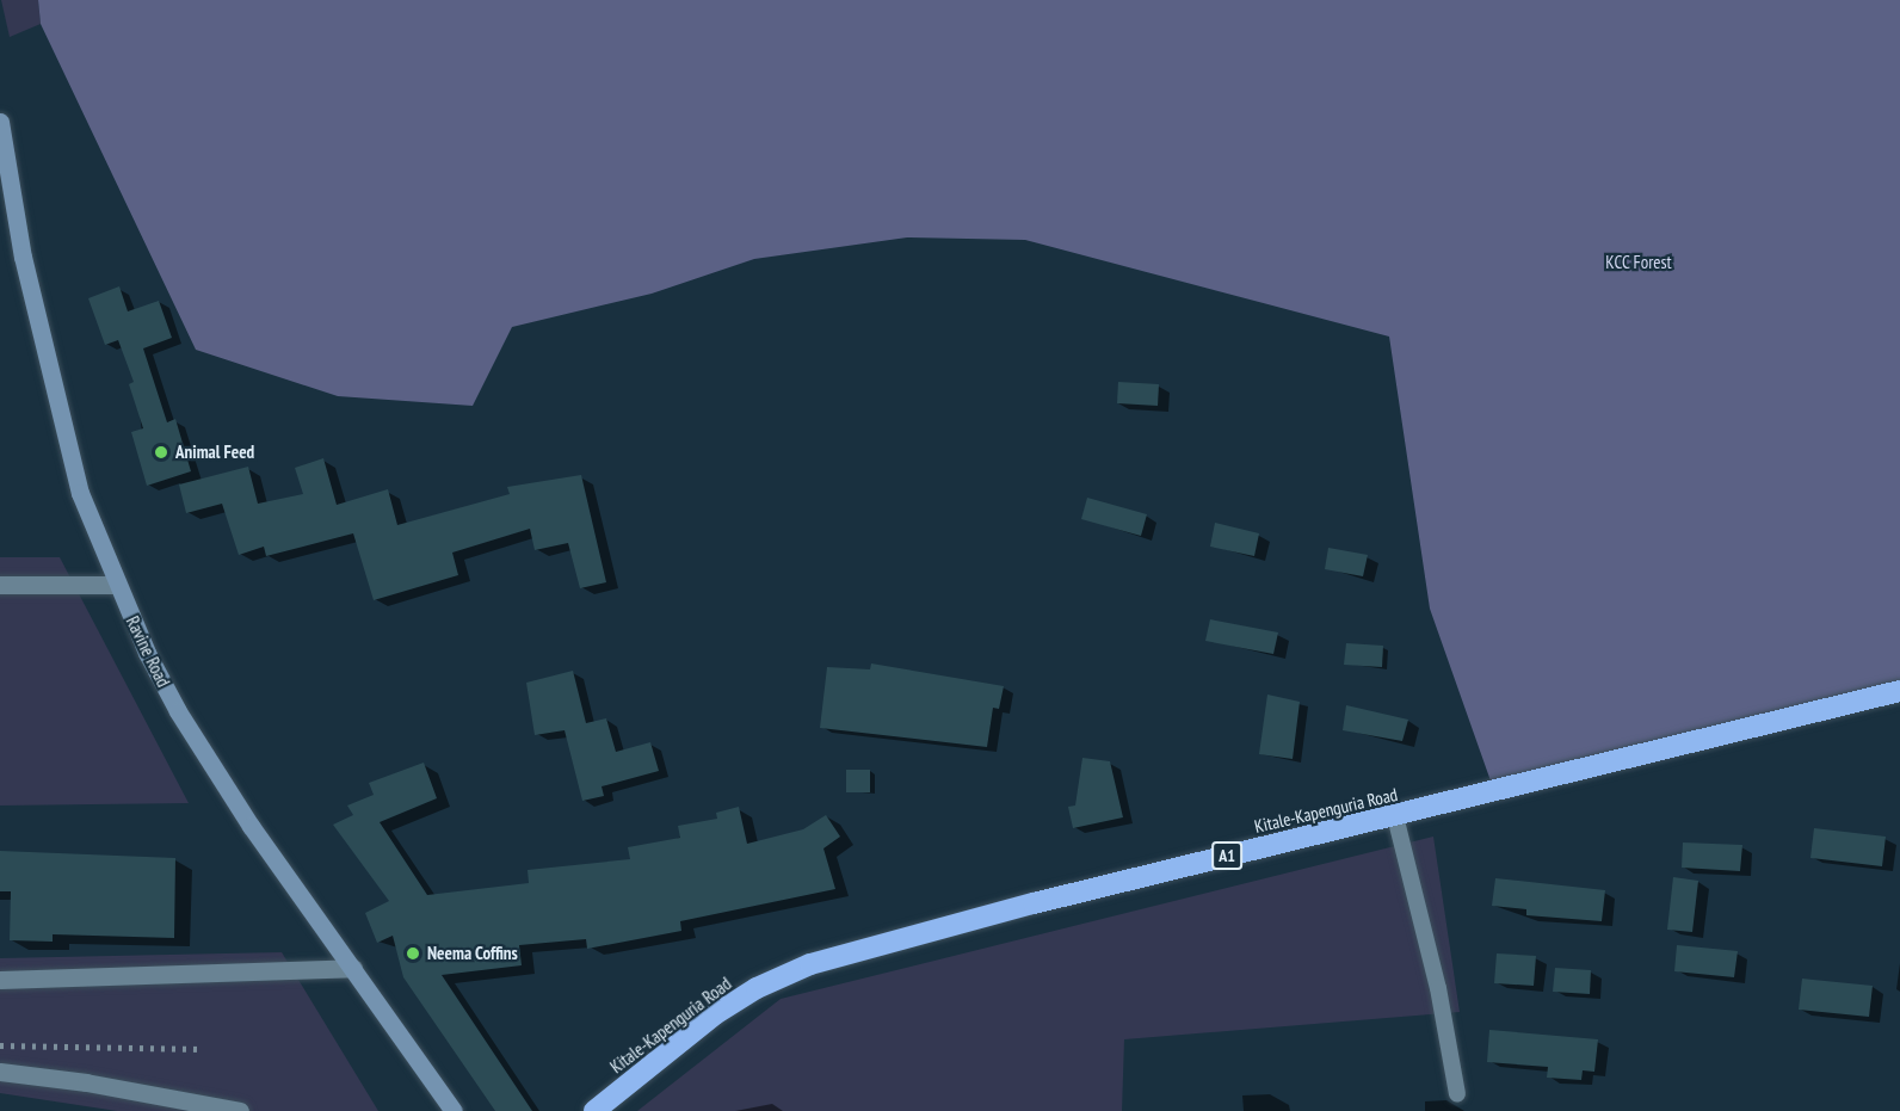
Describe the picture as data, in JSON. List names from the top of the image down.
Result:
{
  "streets": {
    "highway": ["Kitale-Kapenguria Road", "A1"],
    "street": ["Ravine Road"]
  },
  "parks": ["KCC Forest"],
  "places": ["Animal Feed", "Neema Coffins"]
}
